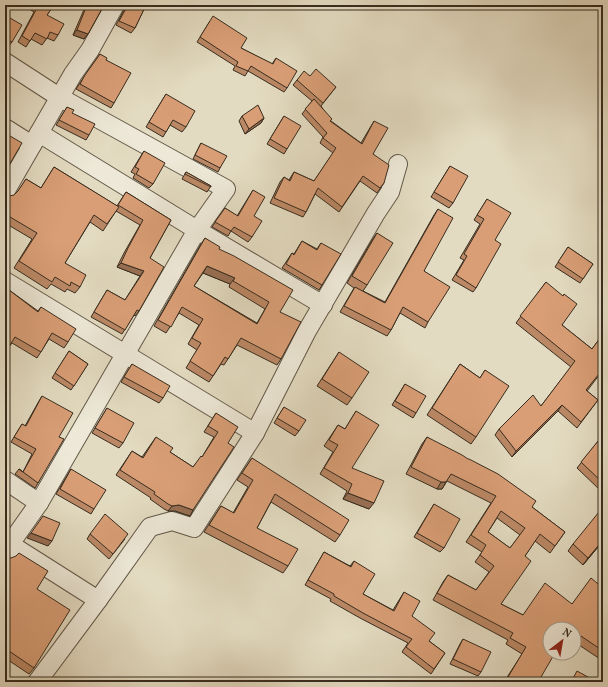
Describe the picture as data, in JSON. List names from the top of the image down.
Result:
{
  "north": "top right"
}
